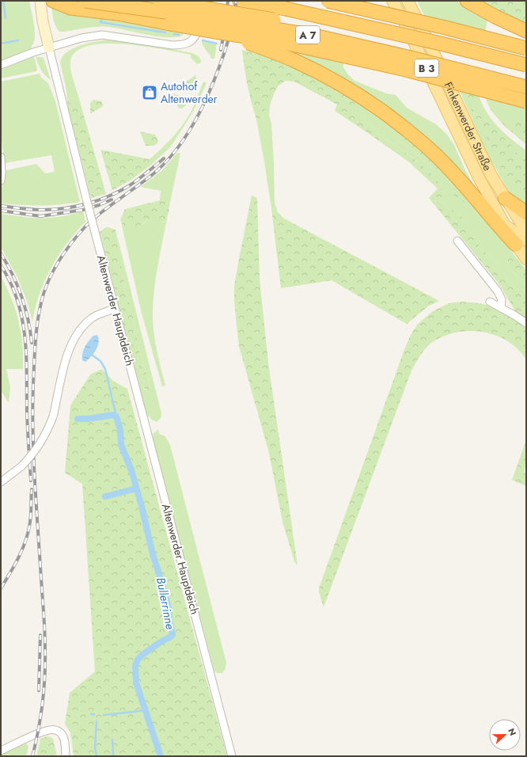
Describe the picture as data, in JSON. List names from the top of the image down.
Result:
{
  "streets": {
    "highway": ["A 7"],
    "main road": ["B 3", "Finkenwerder Straße"],
    "street": ["Altenwerder Hauptdeich"]
  },
  "water": ["Bullerrinne"],
  "places": {
    "shop": ["Autohof Altenwerder"]
  },
  "north": "right"
}
